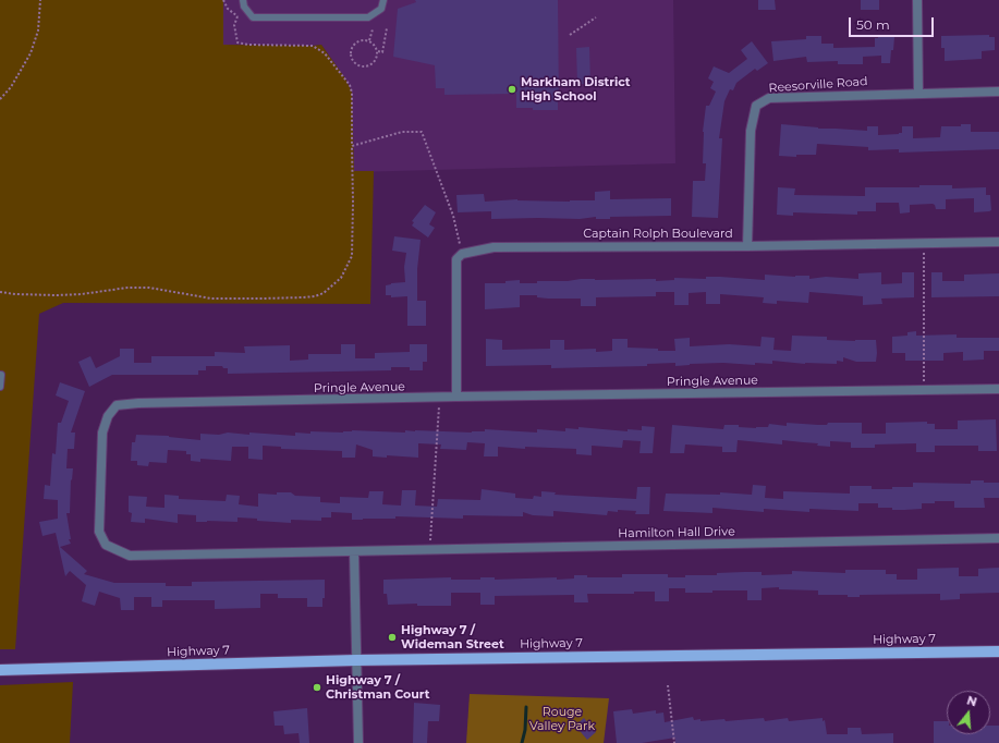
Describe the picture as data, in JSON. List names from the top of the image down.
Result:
{
  "streets": {
    "main road": ["Highway 7"],
    "street": [
      "Reesorville Road",
      "Captain Rolph Boulevard",
      "Pringle Avenue",
      "Hamilton Hall Drive"
    ]
  },
  "crossings": [
    ["Reesorville Road", "Captain Rolph Boulevard"],
    ["Pringle Avenue", "Hamilton Hall Drive"]
  ],
  "parks": ["Rouge Valley Park"],
  "places": ["Markham District High School", "Highway 7 / Wideman Street", "Highway 7 / Christman Court"],
  "scale_bar": "50 m",
  "north": "top"
}
